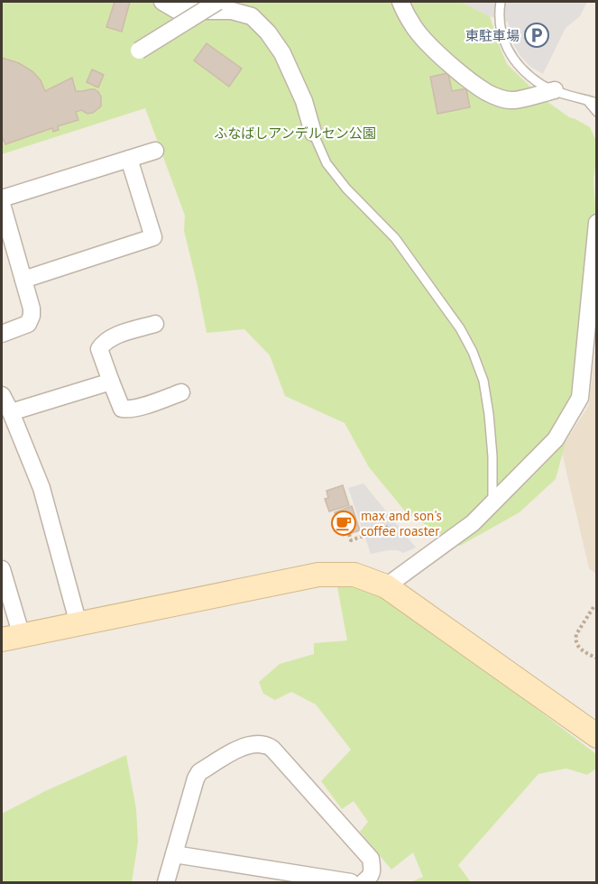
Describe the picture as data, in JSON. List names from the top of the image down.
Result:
{
  "parks": ["ふなばしアンデルセン公園"],
  "places": {
    "parking": ["東駐車場"],
    "cafe": ["max and son's coffee roaster"]
  }
}
